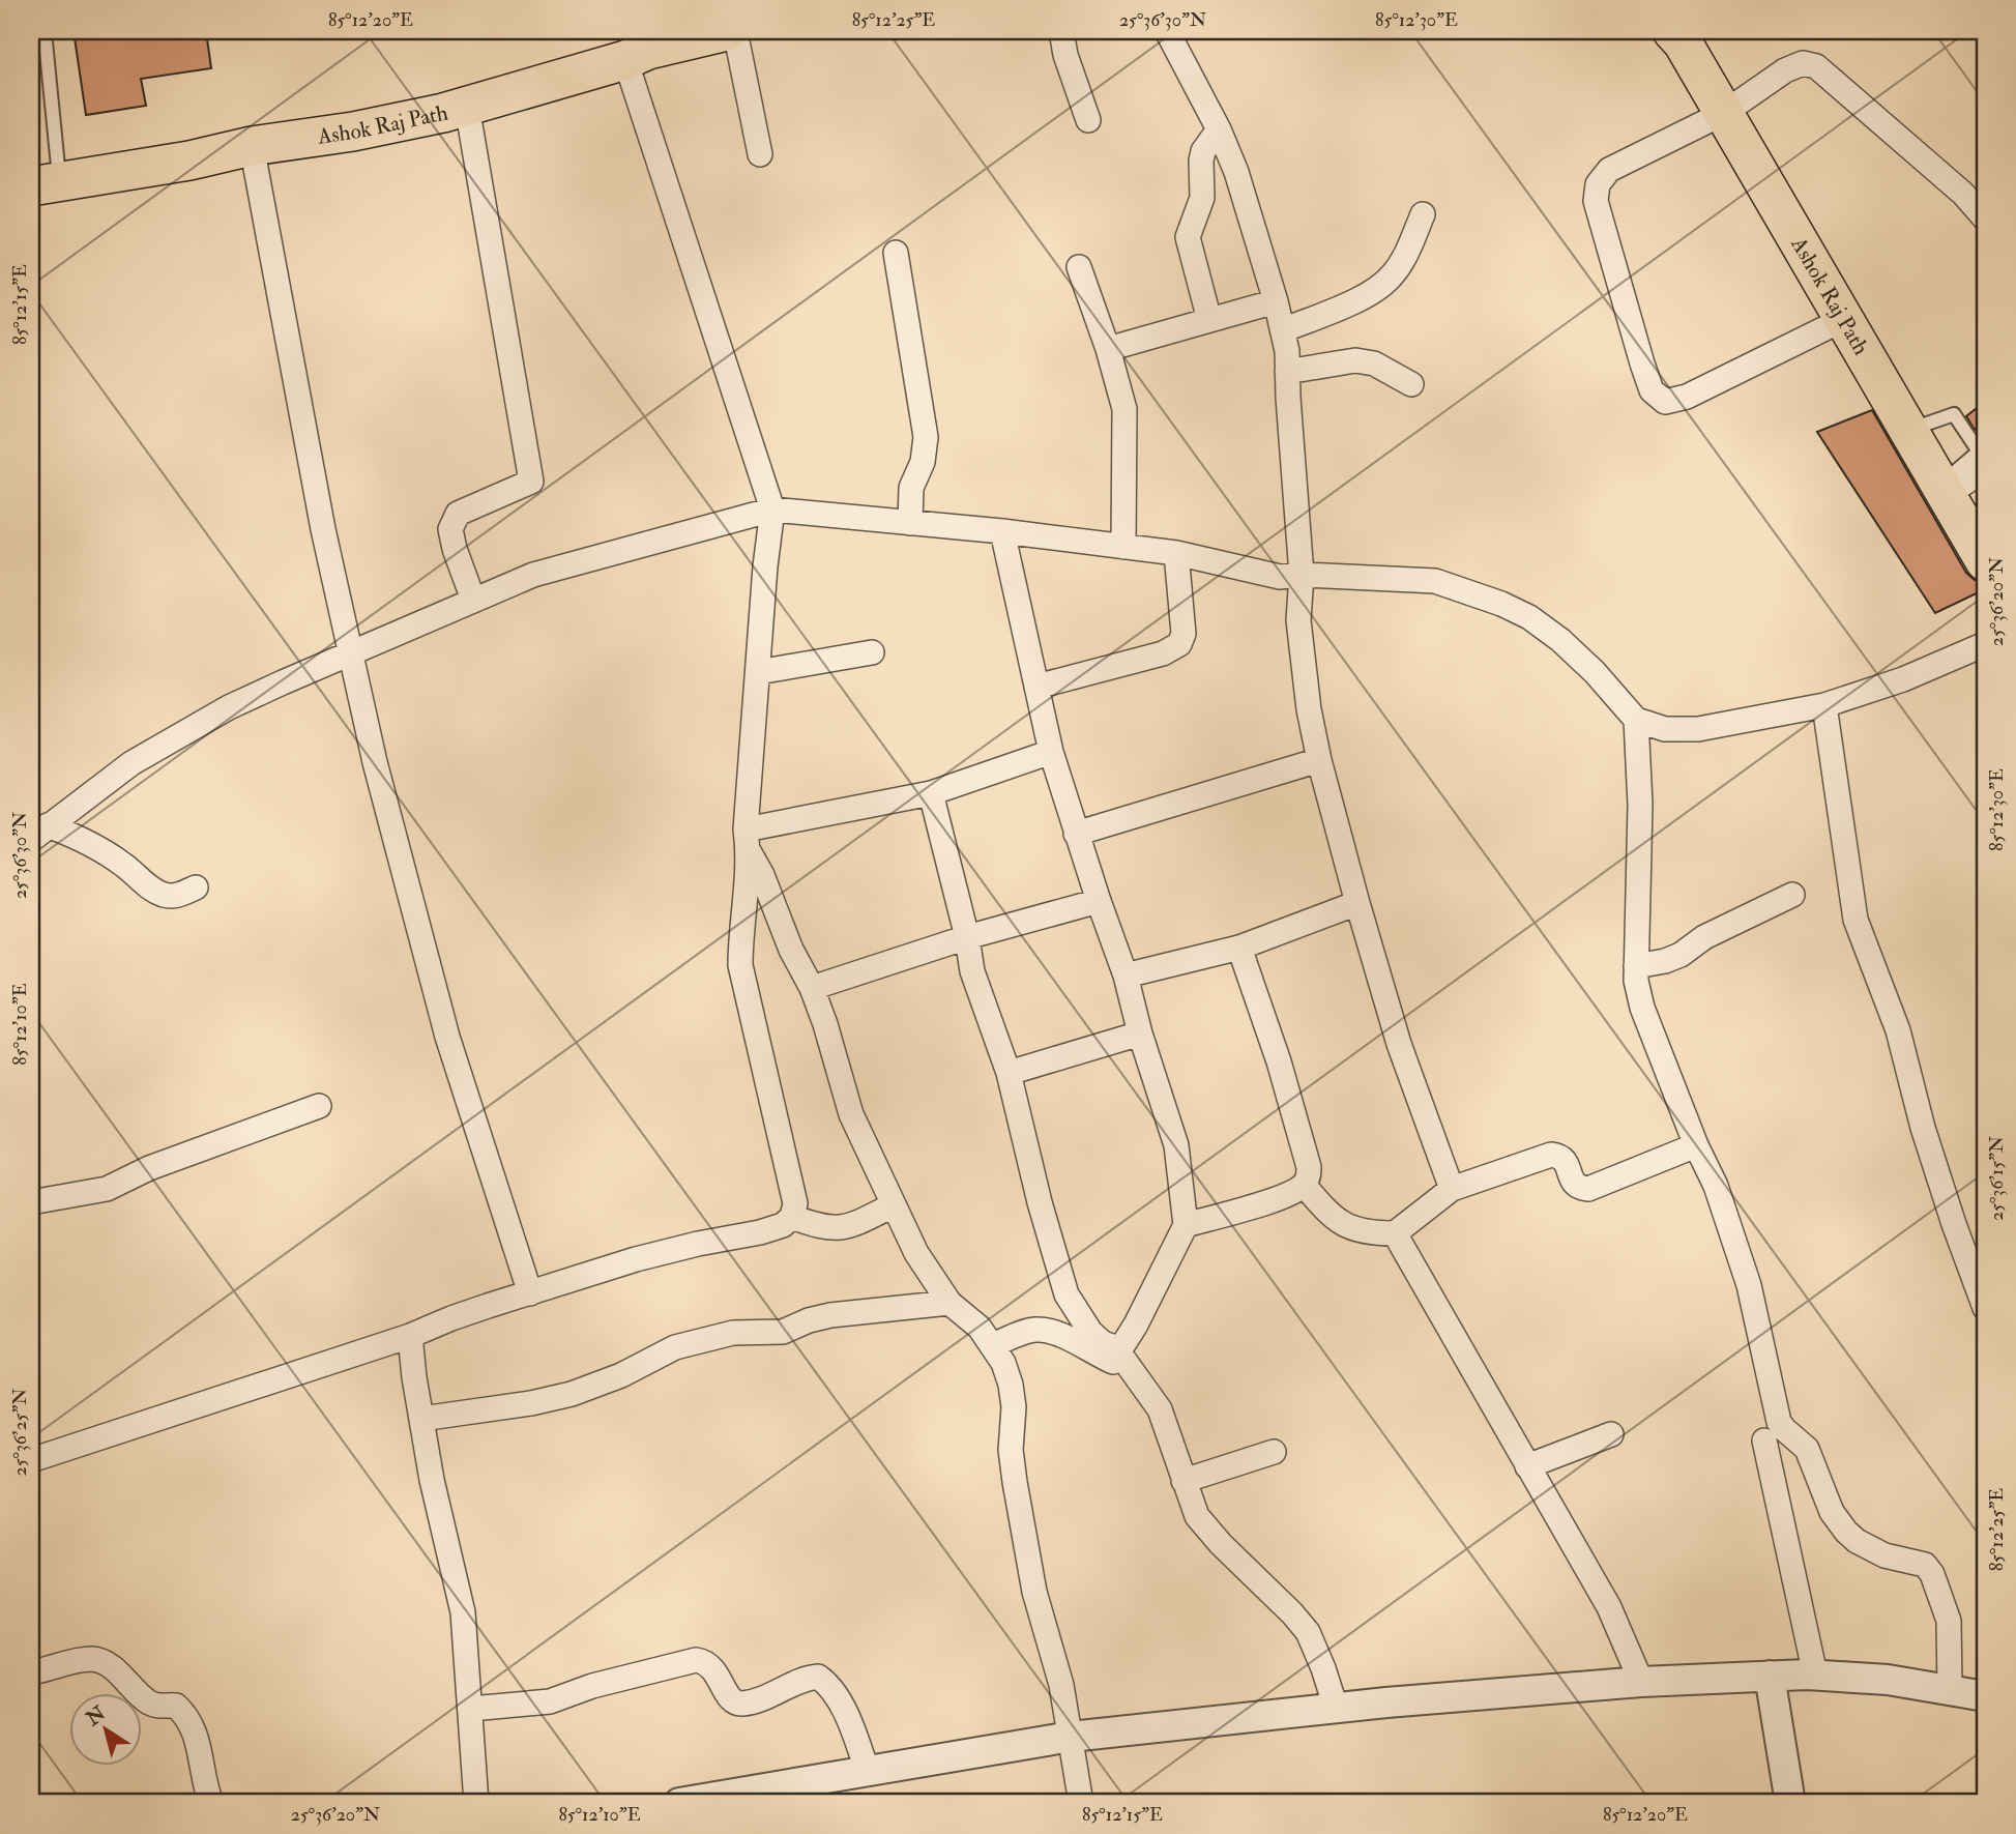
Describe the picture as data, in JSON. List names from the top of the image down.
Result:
{
  "streets": {
    "main road": ["Ashok Raj Path"]
  },
  "north": "top left",
  "coordinates": [
    "85°12'20\"E",
    "85°12'25\"E",
    "25°36'30\"N",
    "85°12'30\"E",
    "85°12'15\"E",
    "25°36'20\"N",
    "85°12'10\"E",
    "25°36'15\"N",
    "25°36'25\"N"
  ]
}
